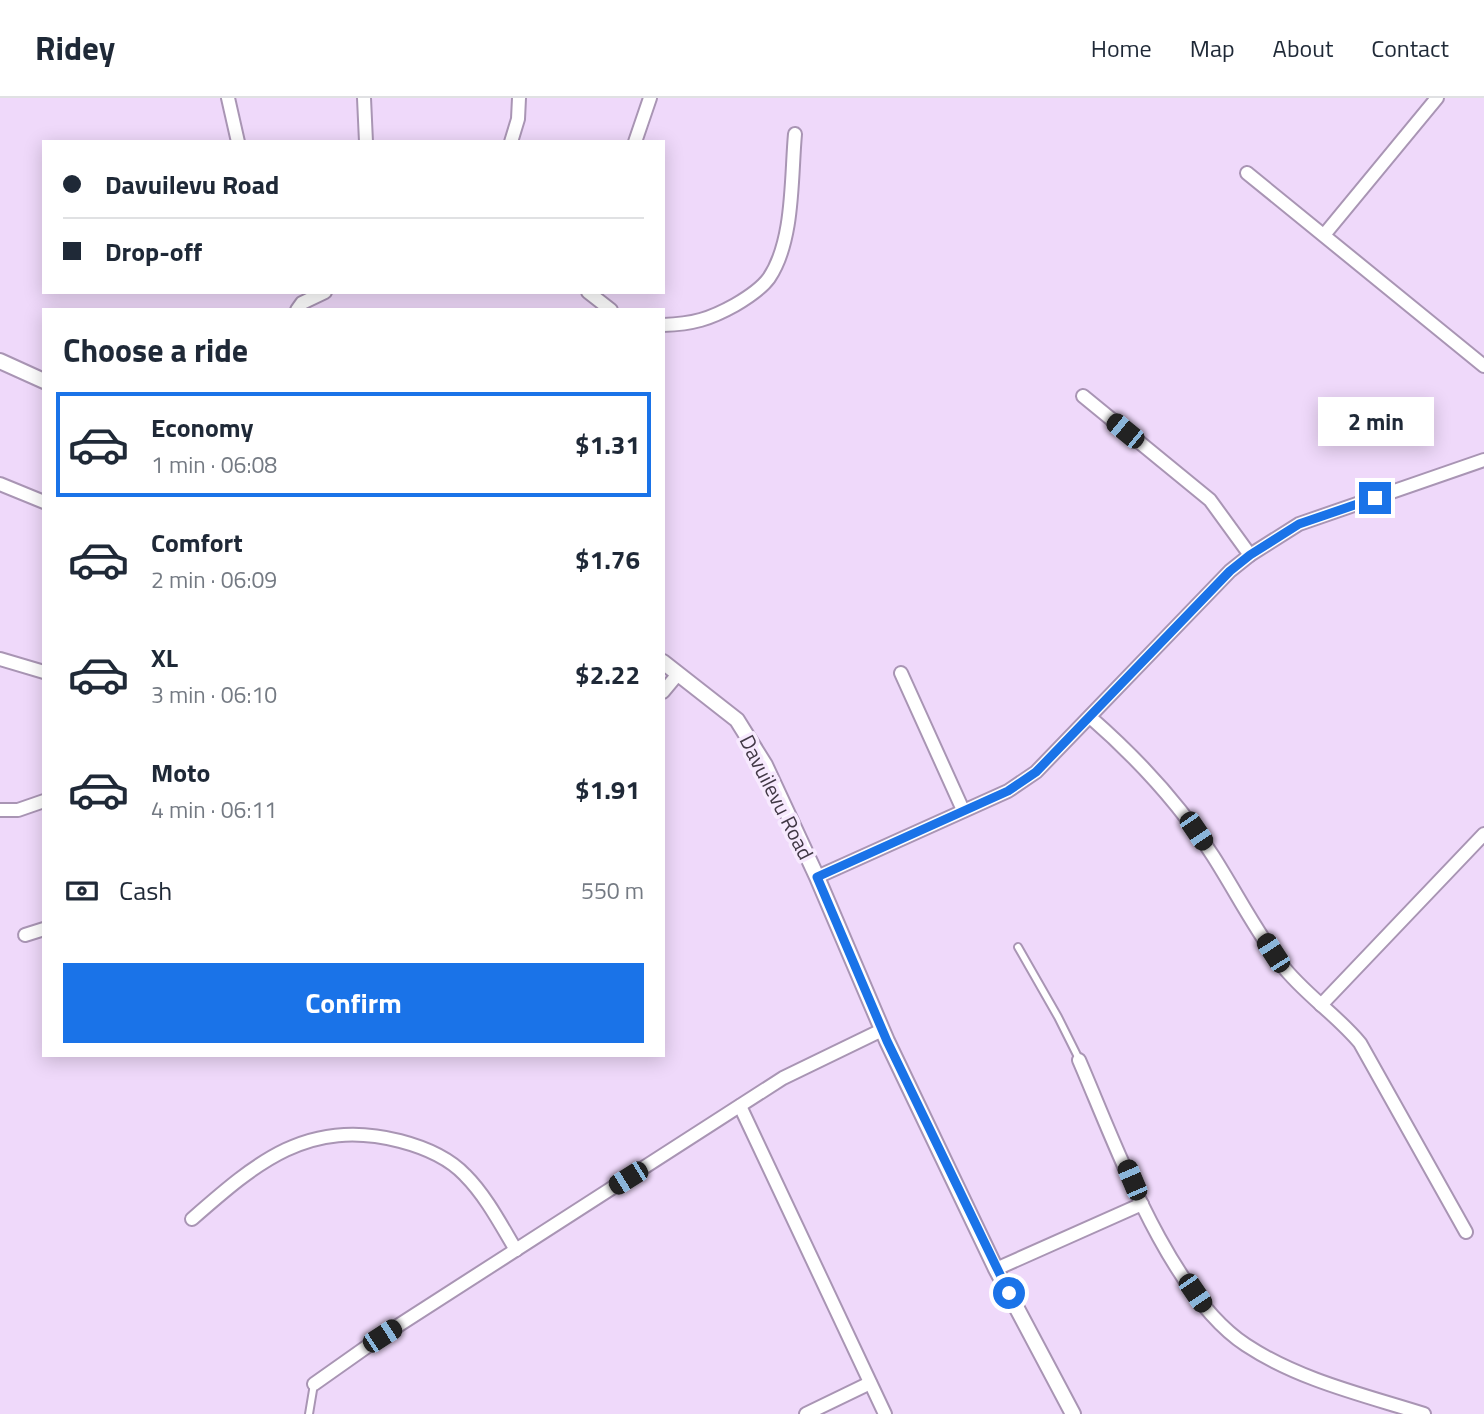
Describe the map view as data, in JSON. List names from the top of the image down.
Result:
{
  "streets": {
    "street": ["Davuilevu Road"]
  },
  "page": {
    "header": "Ridey",
    "nav": [
      "Home",
      "Map",
      "About",
      "Contact"
    ],
    "banner": ["Davuilevu Road", "Drop-off"],
    "heading": "Choose a ride",
    "list": [
      {
        "name": "Economy",
        "note": "1 min · 06:08",
        "value": "$1.31"
      },
      {
        "name": "Comfort",
        "note": "2 min · 06:09",
        "value": "$1.76"
      },
      {
        "name": "XL",
        "note": "3 min · 06:10",
        "value": "$2.22"
      },
      {
        "name": "Moto",
        "note": "4 min · 06:11",
        "value": "$1.91"
      }
    ],
    "bubble": "2 min",
    "pay": ["Cash", "550 m"],
    "buttons": "Confirm"
  }
}
